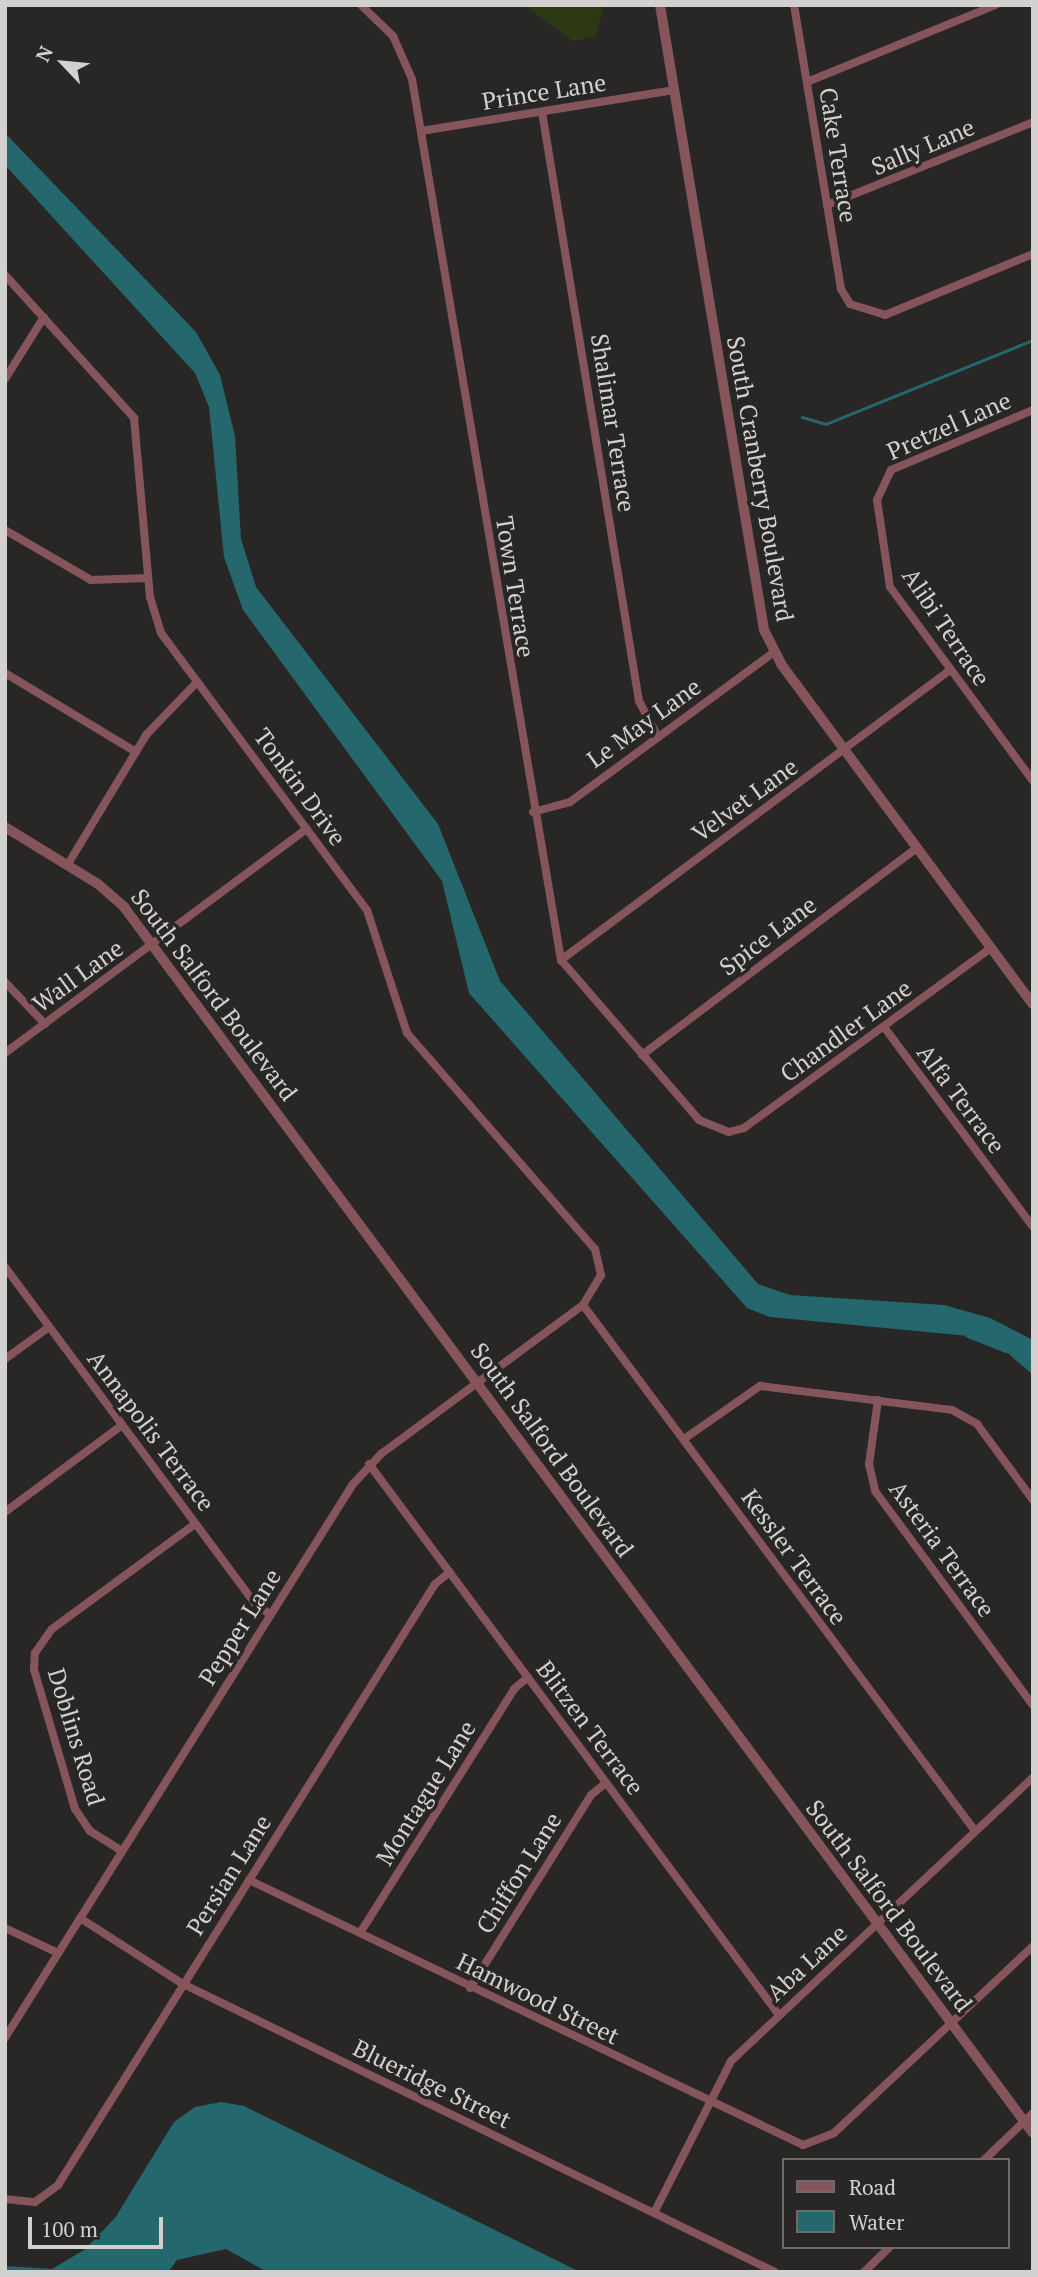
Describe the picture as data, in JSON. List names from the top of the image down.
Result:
{
  "streets": {
    "street": [
      "Prince Lane",
      "Sally Lane",
      "Cake Terrace",
      "Shalimar Terrace",
      "Pretzel Lane",
      "South Cranberry Boulevard",
      "Town Terrace",
      "Alibi Terrace",
      "Le May Lane",
      "Tonkin Drive",
      "Velvet Lane",
      "Spice Lane",
      "Wall Lane",
      "South Salford Boulevard",
      "Chandler Lane",
      "Alfa Terrace",
      "Annapolis Terrace",
      "Asteria Terrace",
      "Kessler Terrace",
      "Pepper Lane",
      "Blitzen Terrace",
      "Doblins Road",
      "Montague Lane",
      "Chiffon Lane",
      "Persian Lane",
      "Aba Lane",
      "Hamwood Street",
      "Blueridge Street"
    ]
  },
  "crossings": [
    ["Prince Lane", "Shalimar Terrace"],
    ["Prince Lane", "South Cranberry Boulevard"],
    ["Prince Lane", "Town Terrace"],
    ["Sally Lane", "Cake Terrace"],
    ["Shalimar Terrace", "Le May Lane"],
    ["Pretzel Lane", "Alibi Terrace"],
    ["South Cranberry Boulevard", "Le May Lane"],
    ["South Cranberry Boulevard", "Velvet Lane"],
    ["South Cranberry Boulevard", "Spice Lane"],
    ["South Cranberry Boulevard", "Chandler Lane"],
    ["Town Terrace", "Le May Lane"],
    ["Town Terrace", "Velvet Lane"],
    ["Town Terrace", "Spice Lane"],
    ["Town Terrace", "Chandler Lane"],
    ["Alibi Terrace", "Velvet Lane"],
    ["Tonkin Drive", "Wall Lane"],
    ["Tonkin Drive", "Kessler Terrace"],
    ["Tonkin Drive", "Pepper Lane"],
    ["Wall Lane", "South Salford Boulevard"],
    ["South Salford Boulevard", "Pepper Lane"],
    ["South Salford Boulevard", "Aba Lane"],
    ["South Salford Boulevard", "Hamwood Street"],
    ["Chandler Lane", "Alfa Terrace"],
    ["Annapolis Terrace", "Pepper Lane"],
    ["Annapolis Terrace", "Doblins Road"],
    ["Kessler Terrace", "Pepper Lane"],
    ["Kessler Terrace", "Aba Lane"],
    ["Pepper Lane", "Blitzen Terrace"],
    ["Pepper Lane", "Doblins Road"],
    ["Pepper Lane", "Blueridge Street"],
    ["Blitzen Terrace", "Montague Lane"],
    ["Blitzen Terrace", "Chiffon Lane"],
    ["Blitzen Terrace", "Persian Lane"],
    ["Blitzen Terrace", "Aba Lane"],
    ["Montague Lane", "Hamwood Street"],
    ["Chiffon Lane", "Hamwood Street"],
    ["Persian Lane", "Hamwood Street"],
    ["Persian Lane", "Blueridge Street"],
    ["Aba Lane", "Hamwood Street"],
    ["Aba Lane", "Blueridge Street"]
  ],
  "legend": ["Road", "Water"],
  "scale_bar": "100 m",
  "north": "top left"
}
